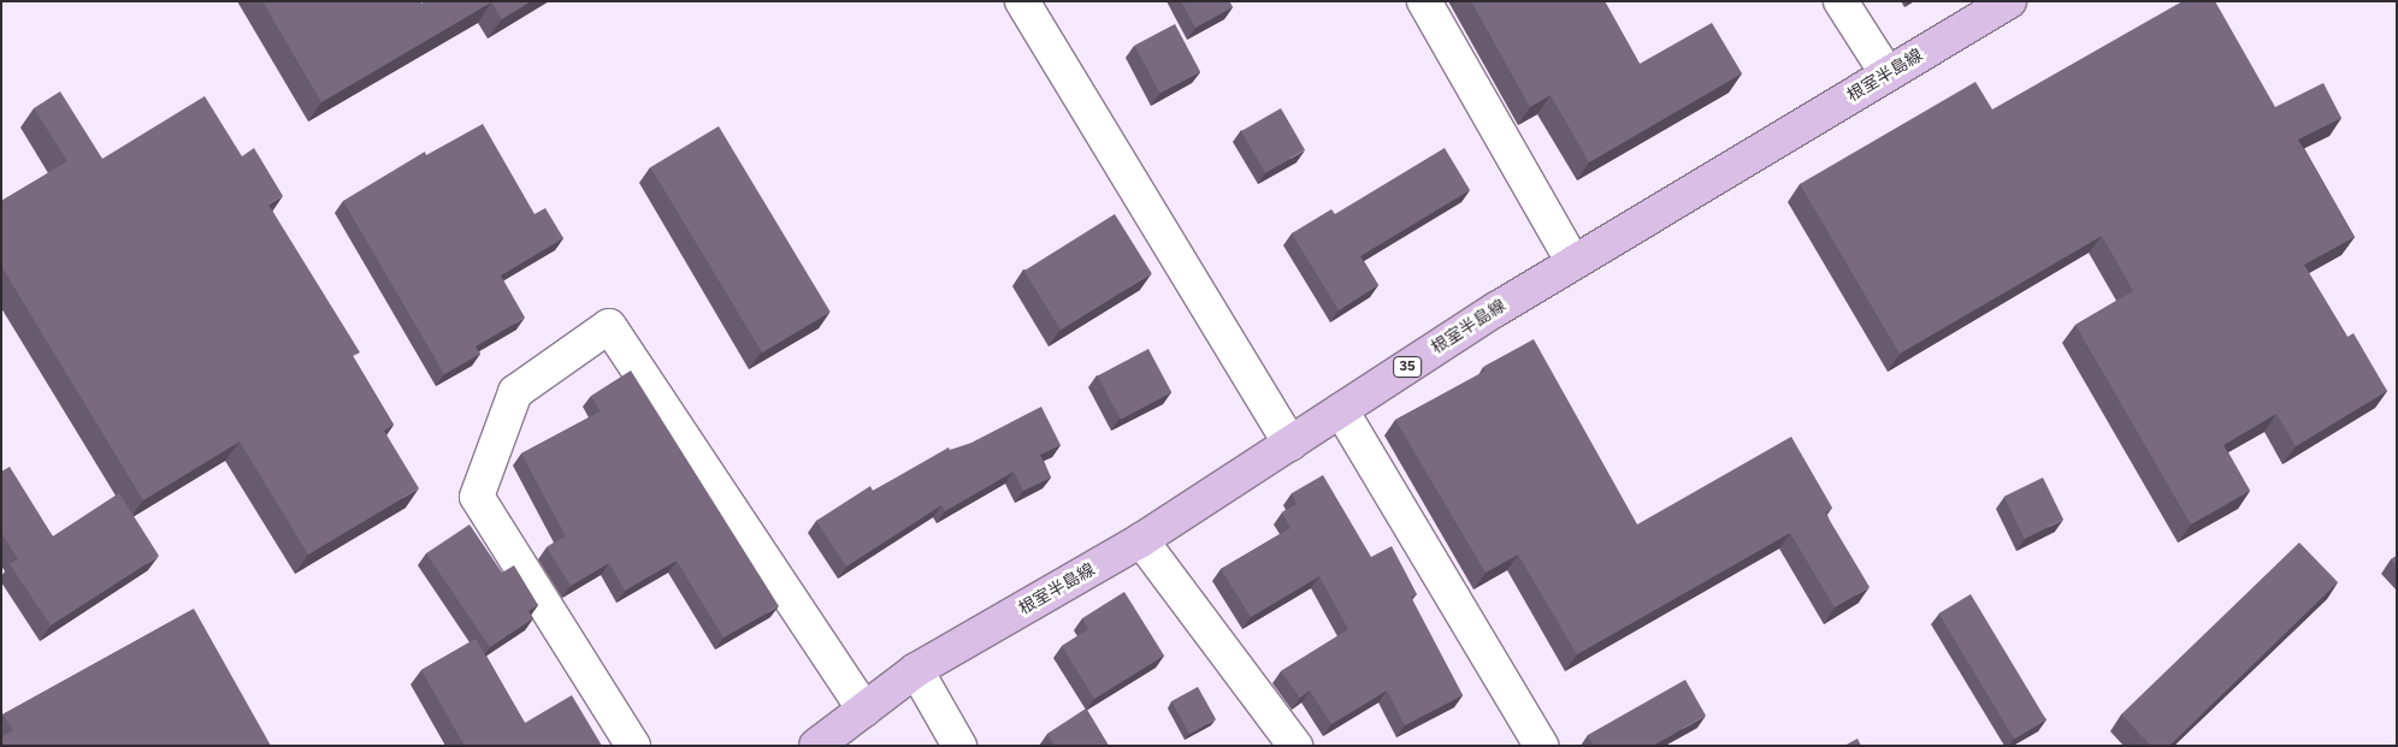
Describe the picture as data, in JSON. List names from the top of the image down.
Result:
{
  "streets": {
    "main road": ["根室半島線", "35"]
  }
}
